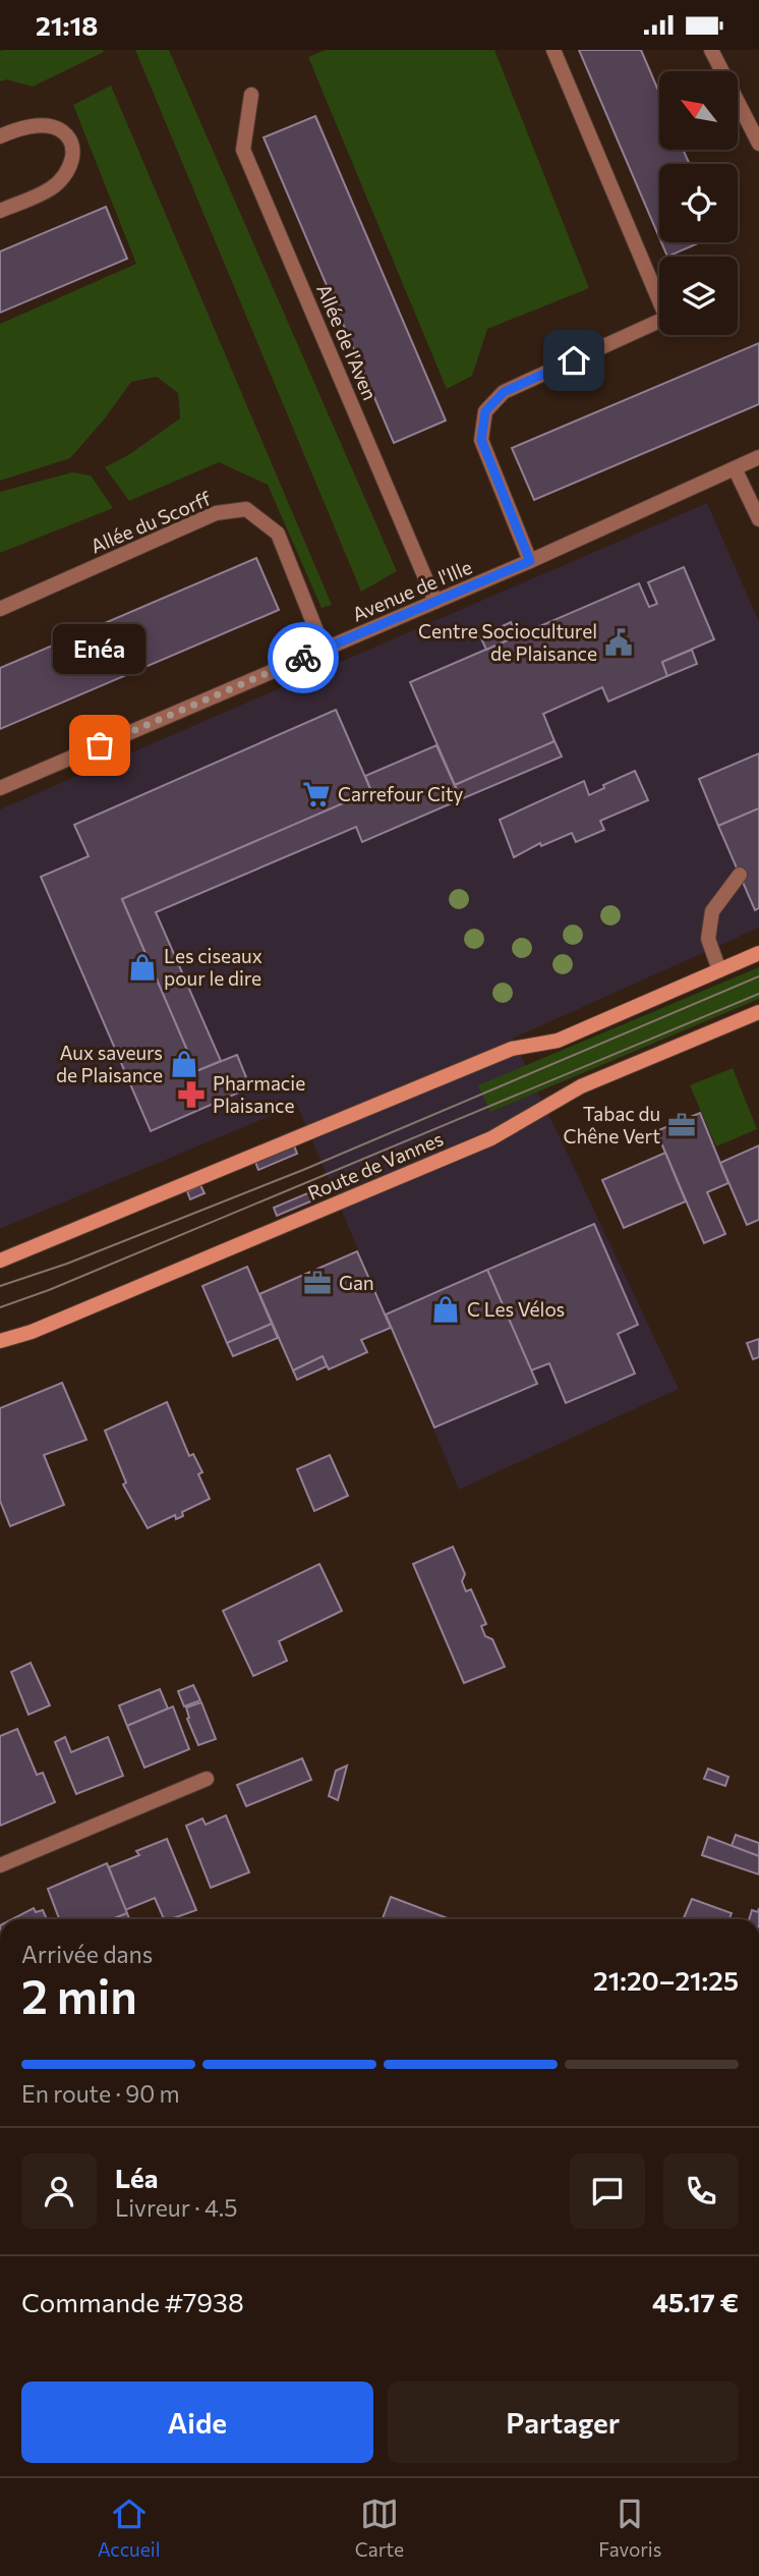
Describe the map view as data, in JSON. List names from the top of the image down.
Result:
{
  "streets": {
    "main road": ["Route de Vannes"],
    "street": ["Allée de l'Aven", "Allée du Scorff", "Avenue de l'Ille"]
  },
  "crossings": [
    ["Allée de l'Aven", "Avenue de l'Ille"],
    ["Allée du Scorff", "Avenue de l'Ille"]
  ],
  "places": {
    "public building": ["Centre Socioculturel de Plaisance"],
    "other": ["Enéa"],
    "supermarket": ["Carrefour City"],
    "shop": ["Les ciseaux pour le dire", "Aux saveurs de Plaisance", "C Les Vélos"],
    "pharmacy": ["Pharmacie Plaisance"],
    "office": ["Tabac du Chêne Vert", "Gan"]
  },
  "north": "top left",
  "page": {
    "status": "21:18",
    "bubble": "Enéa",
    "heading": ["2 min", "Arrivée dans", "21:20–21:25"],
    "panel": [
      "Léa",
      "Livreur · 4.5",
      "Commande #7938",
      "45.17 €"
    ],
    "bar": "En route · 90 m",
    "buttons": ["Aide", "Partager"],
    "tabs": ["Accueil", "Carte", "Favoris"]
  }
}
